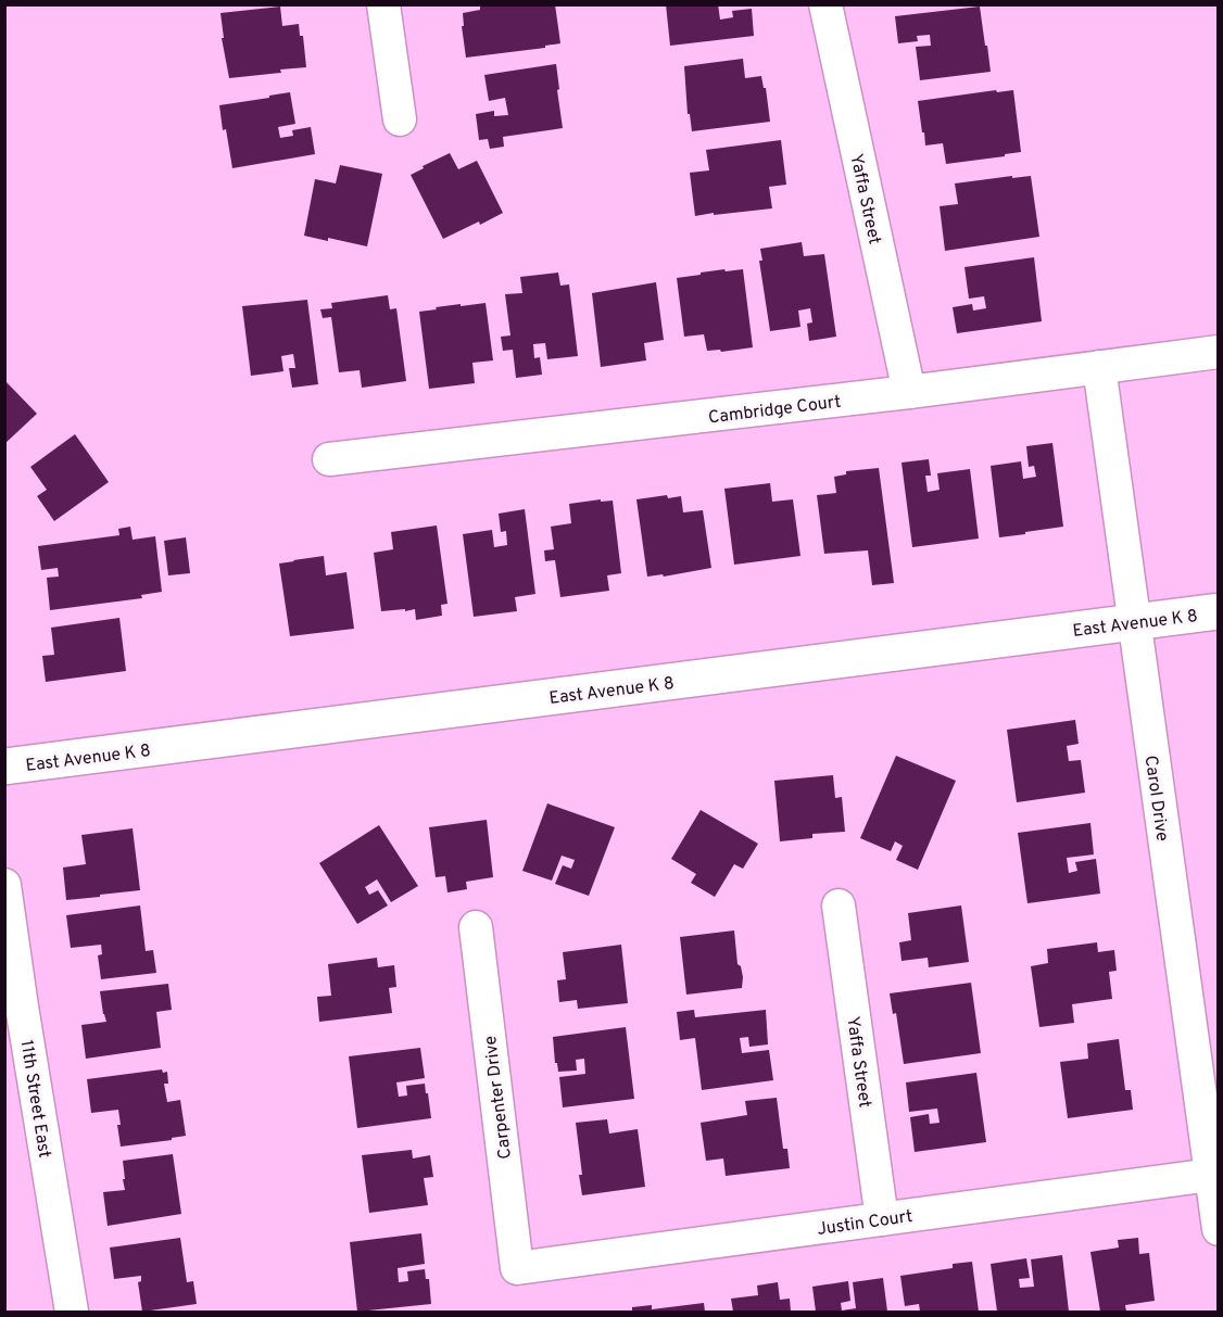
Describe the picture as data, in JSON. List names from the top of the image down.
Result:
{
  "streets": {
    "street": [
      "Yaffa Street",
      "Cambridge Court",
      "East Avenue K 8",
      "Carol Drive",
      "Carpenter Drive",
      "11th Street East",
      "Justin Court"
    ]
  },
  "crossings": [
    ["Yaffa Street", "Cambridge Court"],
    ["Yaffa Street", "Justin Court"],
    ["Cambridge Court", "Carol Drive"],
    ["East Avenue K 8", "Carol Drive"],
    ["Carol Drive", "Justin Court"],
    ["Carpenter Drive", "Justin Court"]
  ]
}
